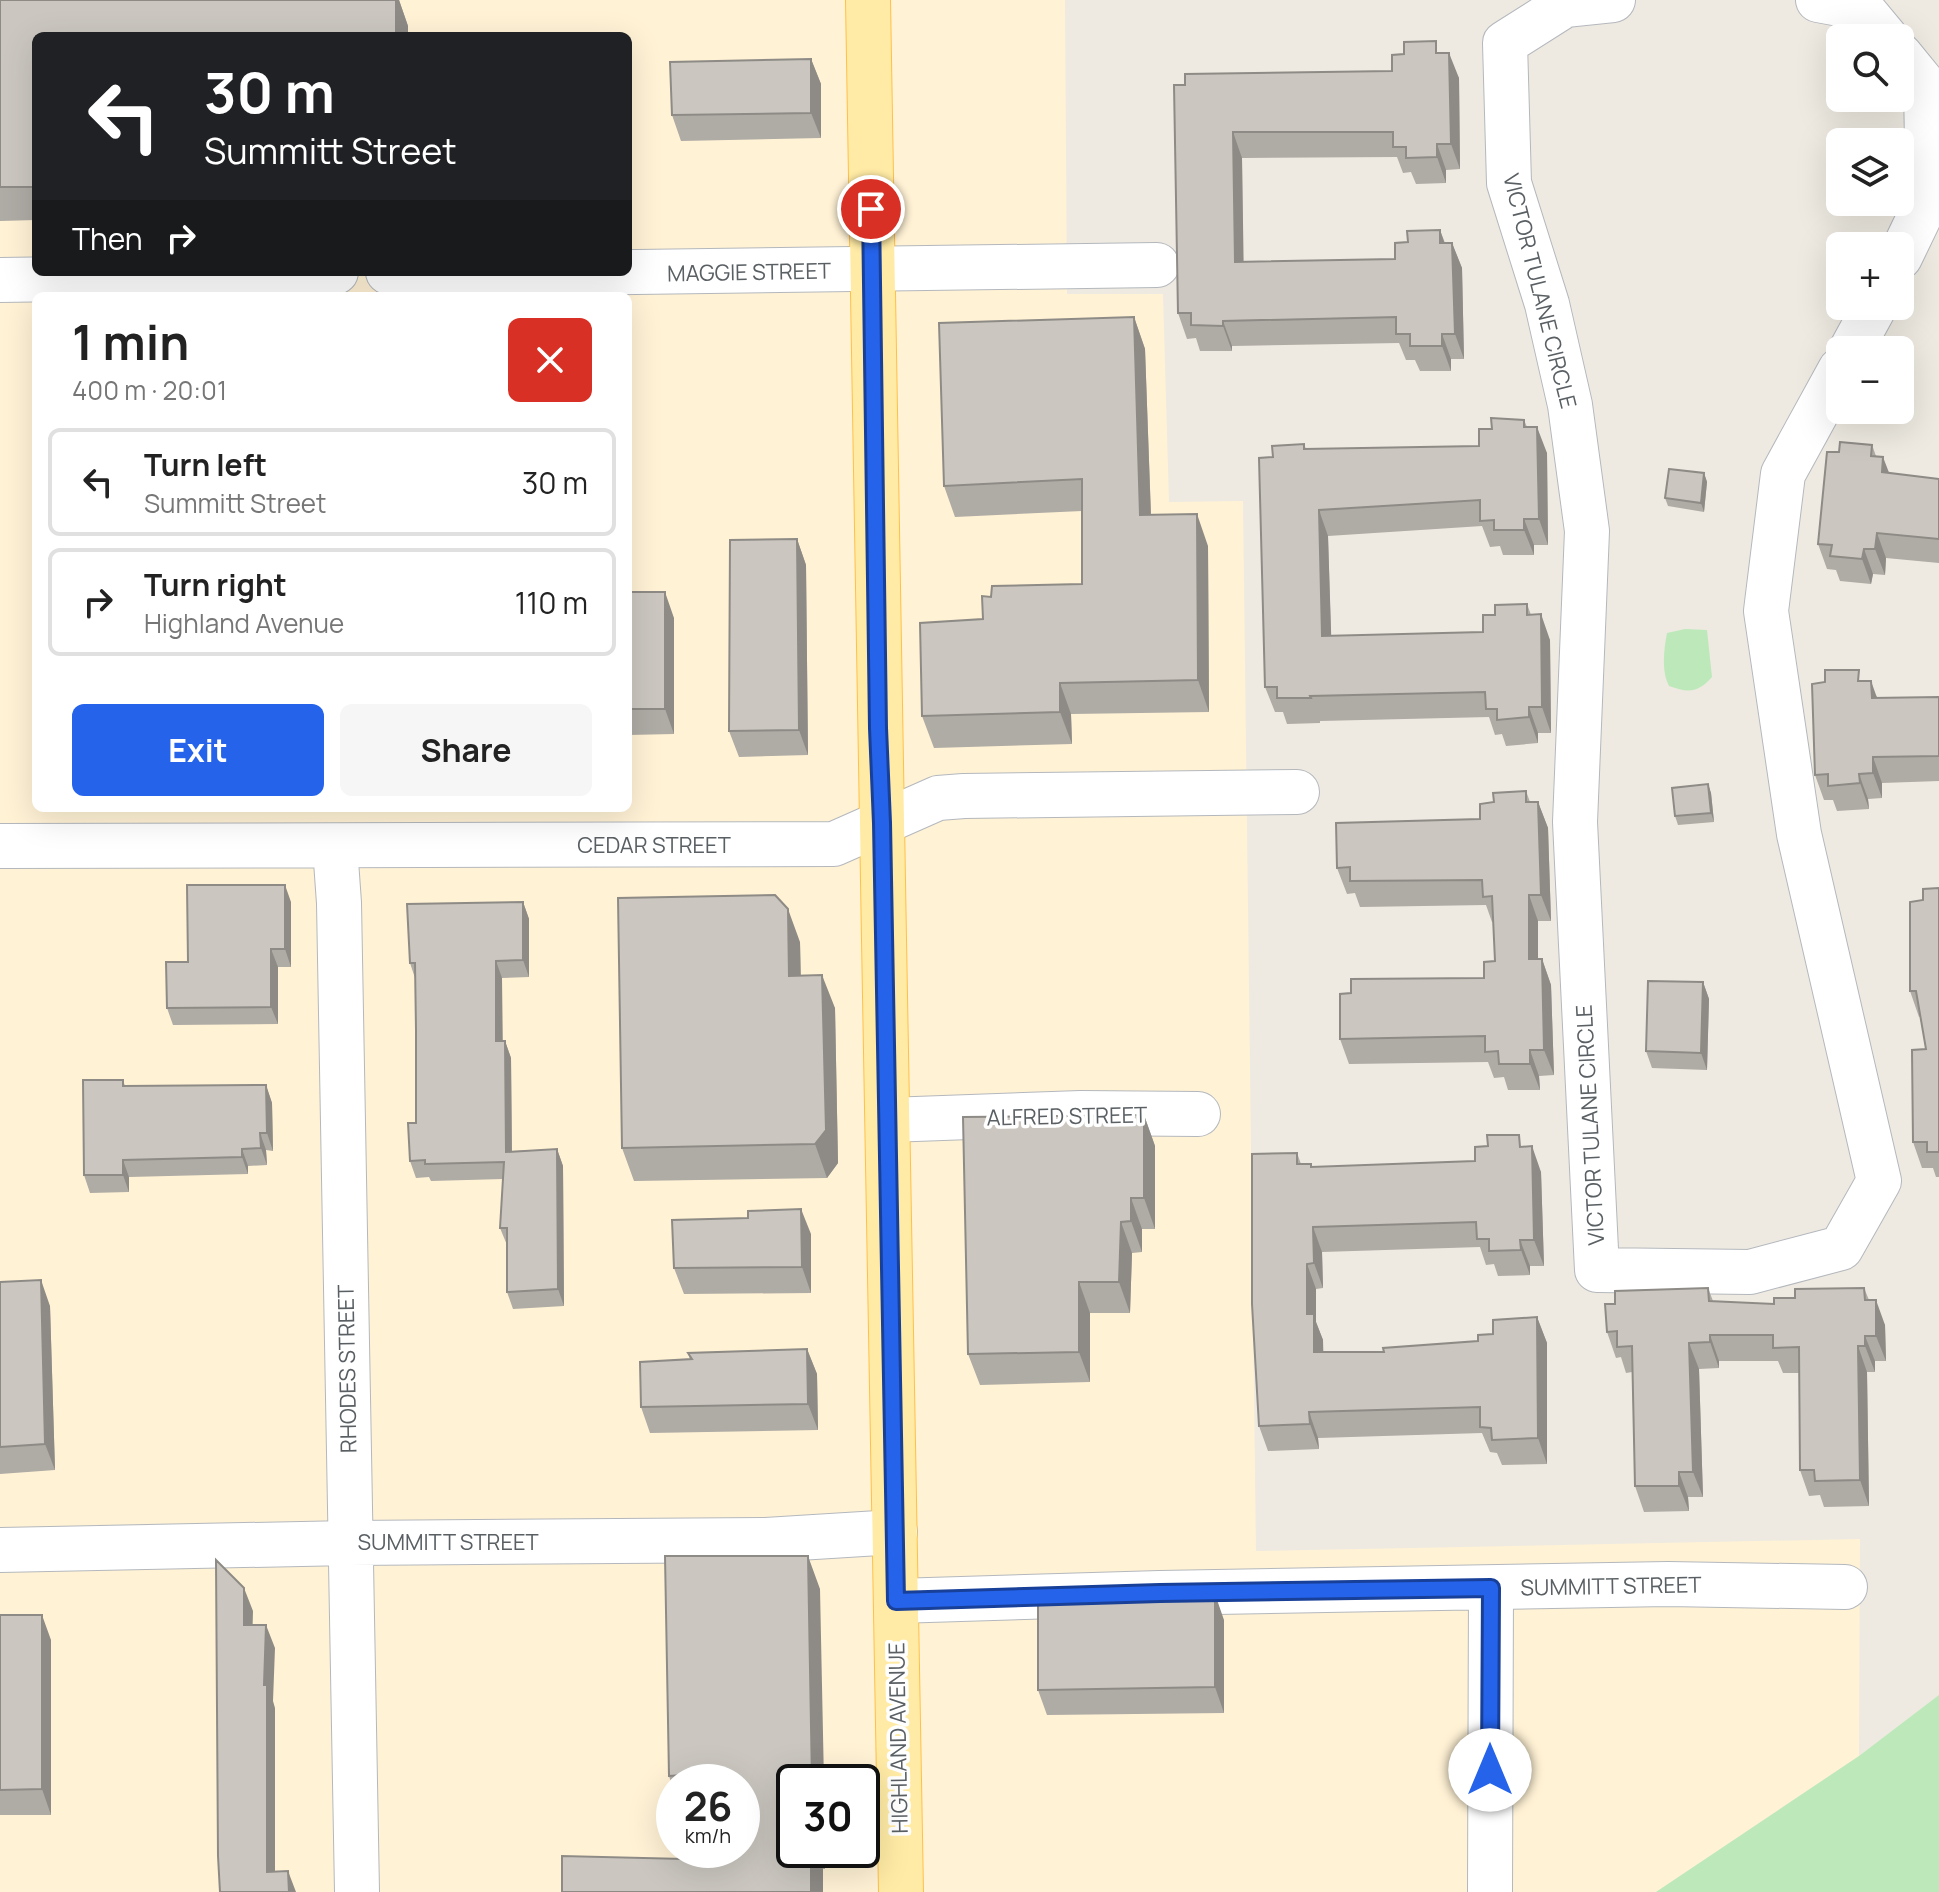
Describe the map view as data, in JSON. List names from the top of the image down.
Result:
{
  "streets": {
    "main road": ["HIGHLAND AVENUE"],
    "street": [
      "MAGGIE STREET",
      "VICTOR TULANE CIRCLE",
      "CEDAR STREET",
      "ALFRED STREET",
      "RHODES STREET",
      "SUMMITT STREET"
    ]
  },
  "crossings": [
    ["MAGGIE STREET", "HIGHLAND AVENUE"],
    ["CEDAR STREET", "RHODES STREET"],
    ["CEDAR STREET", "HIGHLAND AVENUE"],
    ["ALFRED STREET", "HIGHLAND AVENUE"],
    ["RHODES STREET", "SUMMITT STREET"],
    ["SUMMITT STREET", "HIGHLAND AVENUE"]
  ],
  "page": {
    "map_buttons": ["+", "−"],
    "turn": ["30 m", "Summitt Street"],
    "then": "Then",
    "heading": ["1 min", "400 m · 20:01"],
    "list": [
      {
        "name": "Turn left",
        "note": "Summitt Street",
        "value": "30 m"
      },
      {
        "name": "Turn right",
        "note": "Highland Avenue",
        "value": "110 m"
      }
    ],
    "buttons": ["Exit", "Share"],
    "speed": "26 km/h",
    "limit": "30"
  }
}
